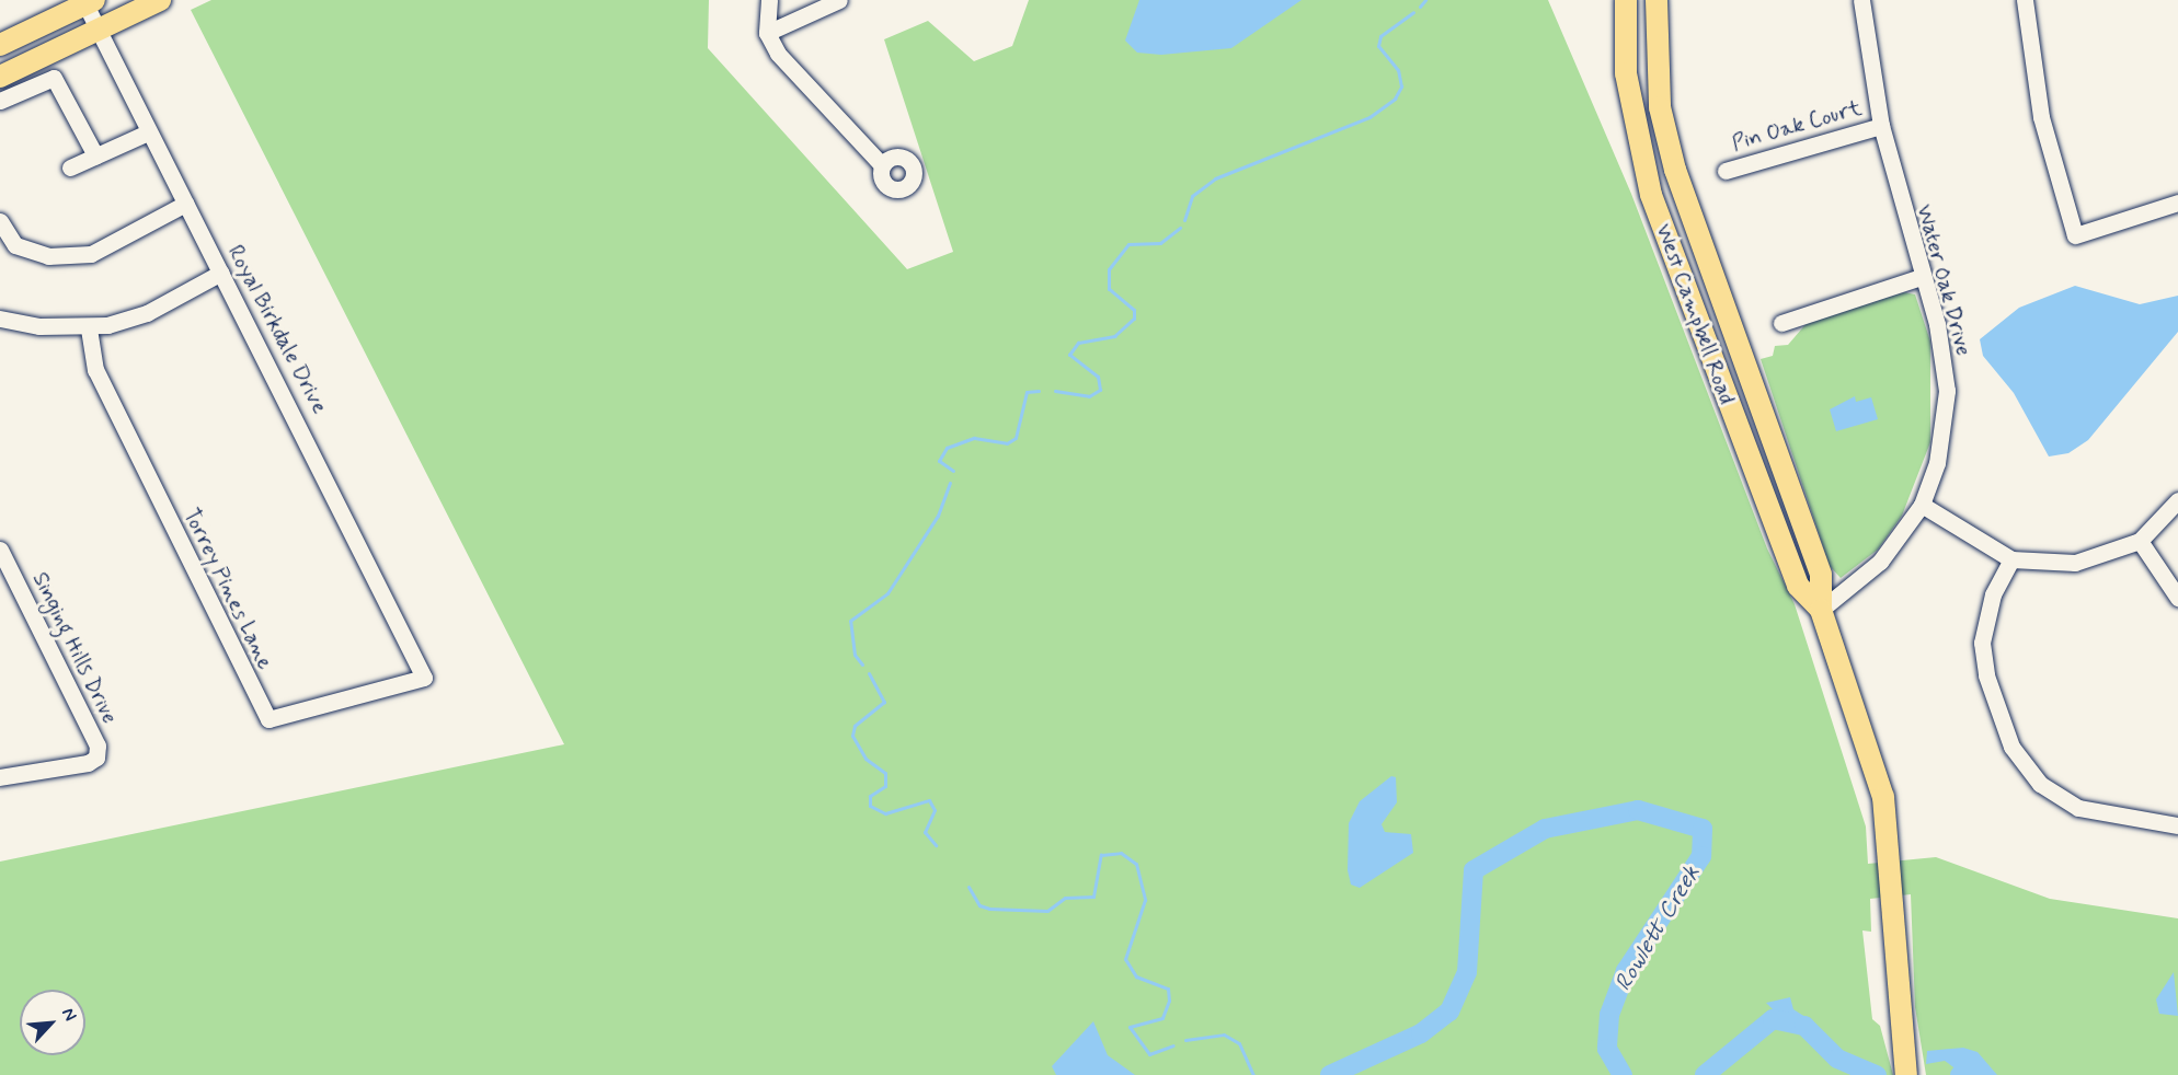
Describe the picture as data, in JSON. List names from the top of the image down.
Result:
{
  "streets": {
    "main road": ["West Campbell Road"],
    "street": [
      "Pin Oak Court",
      "Water Oak Drive",
      "Royal Birkdale Drive",
      "Torrey Pines Lane",
      "Singing Hills Drive"
    ]
  },
  "crossings": [
    ["Pin Oak Court", "Water Oak Drive"],
    ["Water Oak Drive", "West Campbell Road"],
    ["Royal Birkdale Drive", "Torrey Pines Lane"]
  ],
  "water": ["Rowlett Creek"],
  "north": "top right"
}
